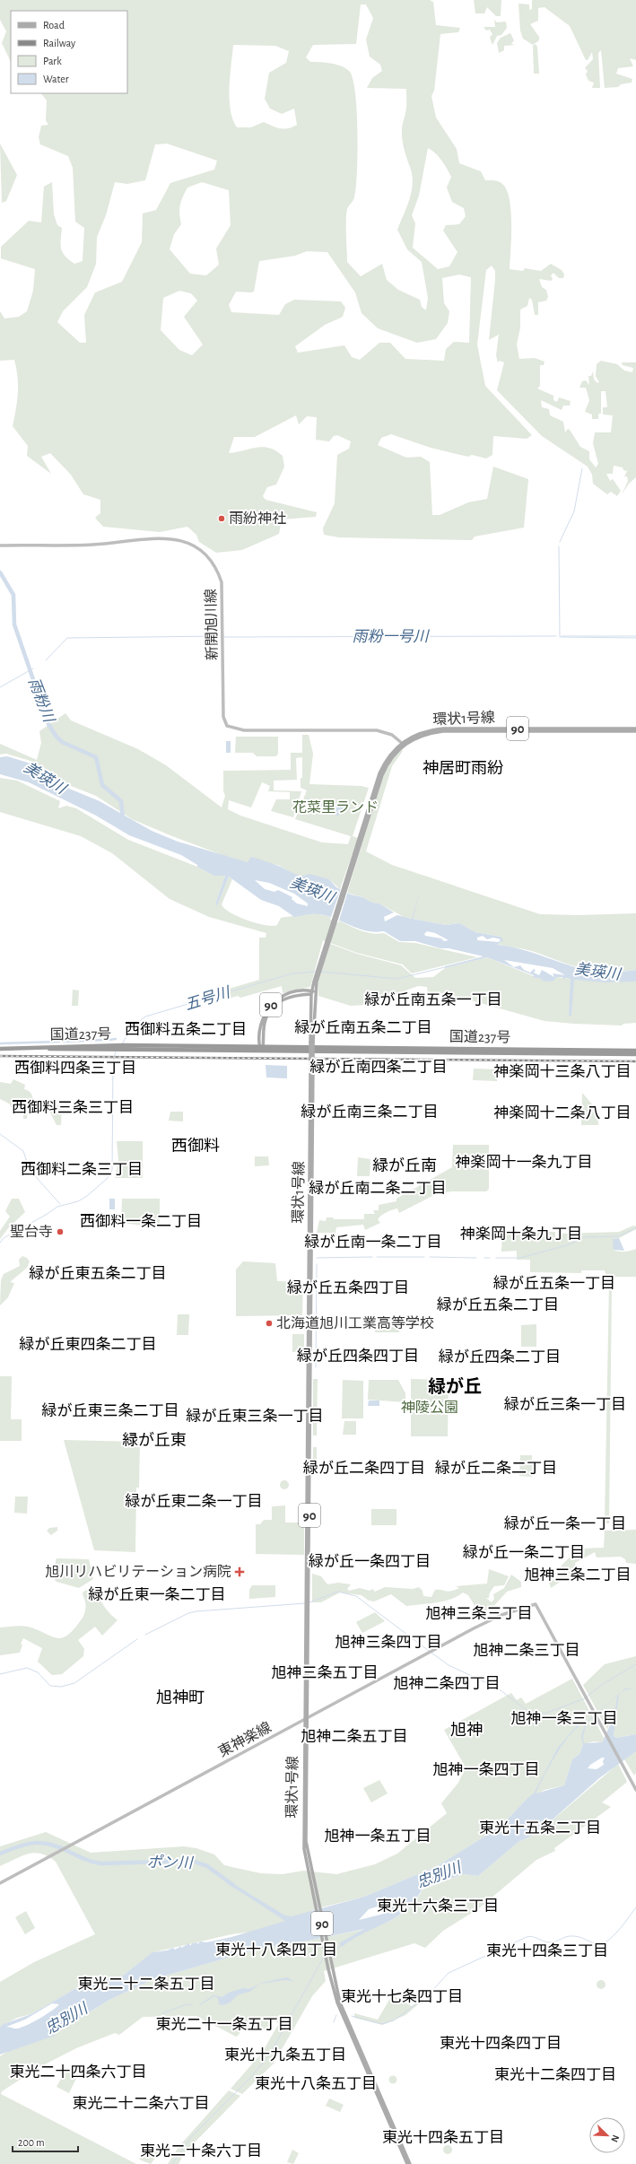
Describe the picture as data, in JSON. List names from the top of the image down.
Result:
{
  "streets": {
    "highway": ["国道237号"],
    "main road": [
      "新開旭川線",
      "環状1号線",
      "90",
      "東神楽線"
    ]
  },
  "crossings": [
    ["新開旭川線", "環状1号線"],
    ["環状1号線", "90"],
    ["環状1号線", "東神楽線"],
    ["90", "国道237号"]
  ],
  "districts": [
    "神居町雨紛",
    "緑が丘南五条一丁目",
    "緑が丘南五条二丁目",
    "西御料五条二丁目",
    "緑が丘南四条二丁目",
    "西御料四条三丁目",
    "神楽岡十三条八丁目",
    "西御料三条三丁目",
    "緑が丘南三条二丁目",
    "神楽岡十二条八丁目",
    "西御料",
    "神楽岡十一条九丁目",
    "緑が丘南",
    "西御料二条三丁目",
    "緑が丘南二条二丁目",
    "西御料一条二丁目",
    "神楽岡十条九丁目",
    "緑が丘南一条二丁目",
    "緑が丘東五条二丁目",
    "緑が丘五条一丁目",
    "緑が丘五条四丁目",
    "緑が丘五条二丁目",
    "緑が丘東四条二丁目",
    "緑が丘四条四丁目",
    "緑が丘四条二丁目",
    "緑が丘",
    "緑が丘三条一丁目",
    "緑が丘東三条二丁目",
    "緑が丘東三条一丁目",
    "緑が丘東",
    "緑が丘二条四丁目",
    "緑が丘二条二丁目",
    "緑が丘東二条一丁目",
    "緑が丘一条一丁目",
    "緑が丘一条二丁目",
    "緑が丘一条四丁目",
    "旭神三条二丁目",
    "緑が丘東一条二丁目",
    "旭神三条三丁目",
    "旭神三条四丁目",
    "旭神二条三丁目",
    "旭神三条五丁目",
    "旭神二条四丁目",
    "旭神町",
    "旭神一条三丁目",
    "旭神",
    "旭神二条五丁目",
    "旭神一条四丁目",
    "東光十五条二丁目",
    "旭神一条五丁目",
    "東光十六条三丁目",
    "東光十八条四丁目",
    "東光十四条三丁目",
    "東光二十二条五丁目",
    "東光十七条四丁目",
    "東光二十一条五丁目",
    "東光十四条四丁目",
    "東光十九条五丁目",
    "東光二十四条六丁目",
    "東光十二条四丁目",
    "東光十八条五丁目",
    "東光二十二条六丁目",
    "東光十四条五丁目",
    "東光二十条六丁目"
  ],
  "water": [
    "雨粉一号川",
    "雨粉川",
    "美瑛川",
    "五号川",
    "ポン川",
    "忠別川"
  ],
  "parks": ["花菜里ランド", "神陵公園"],
  "places": {
    "other": ["雨紛神社", "聖台寺", "北海道旭川工業高等学校"],
    "health": ["旭川リハビリテーション病院"]
  },
  "legend": [
    "Road",
    "Railway",
    "Park",
    "Water"
  ],
  "scale_bar": "200 m",
  "north": "bottom right"
}
